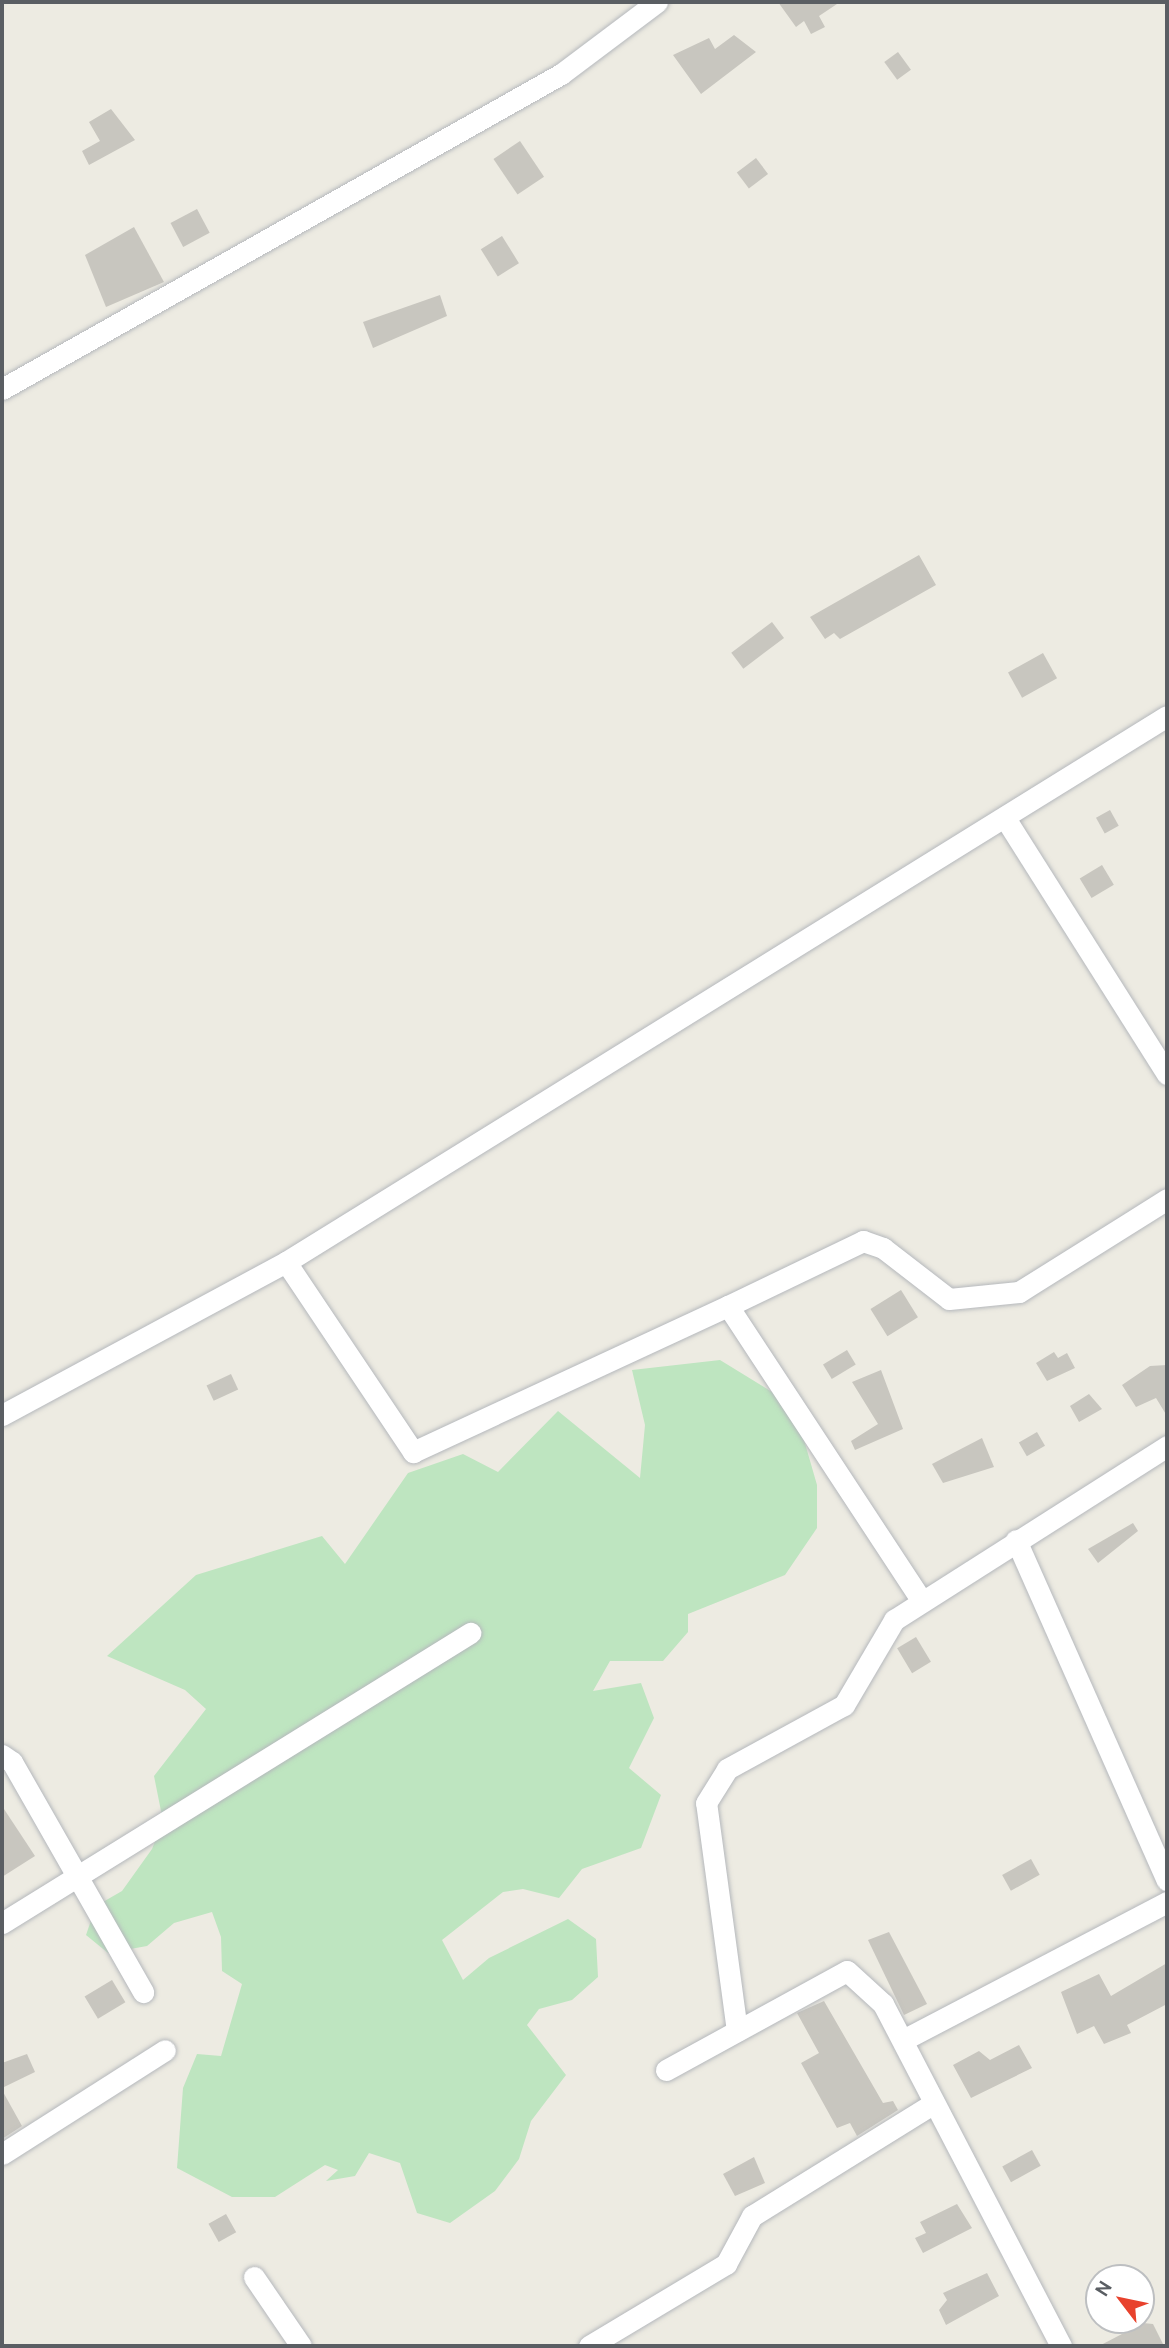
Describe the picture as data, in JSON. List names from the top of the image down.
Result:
{
  "north": "top left"
}
